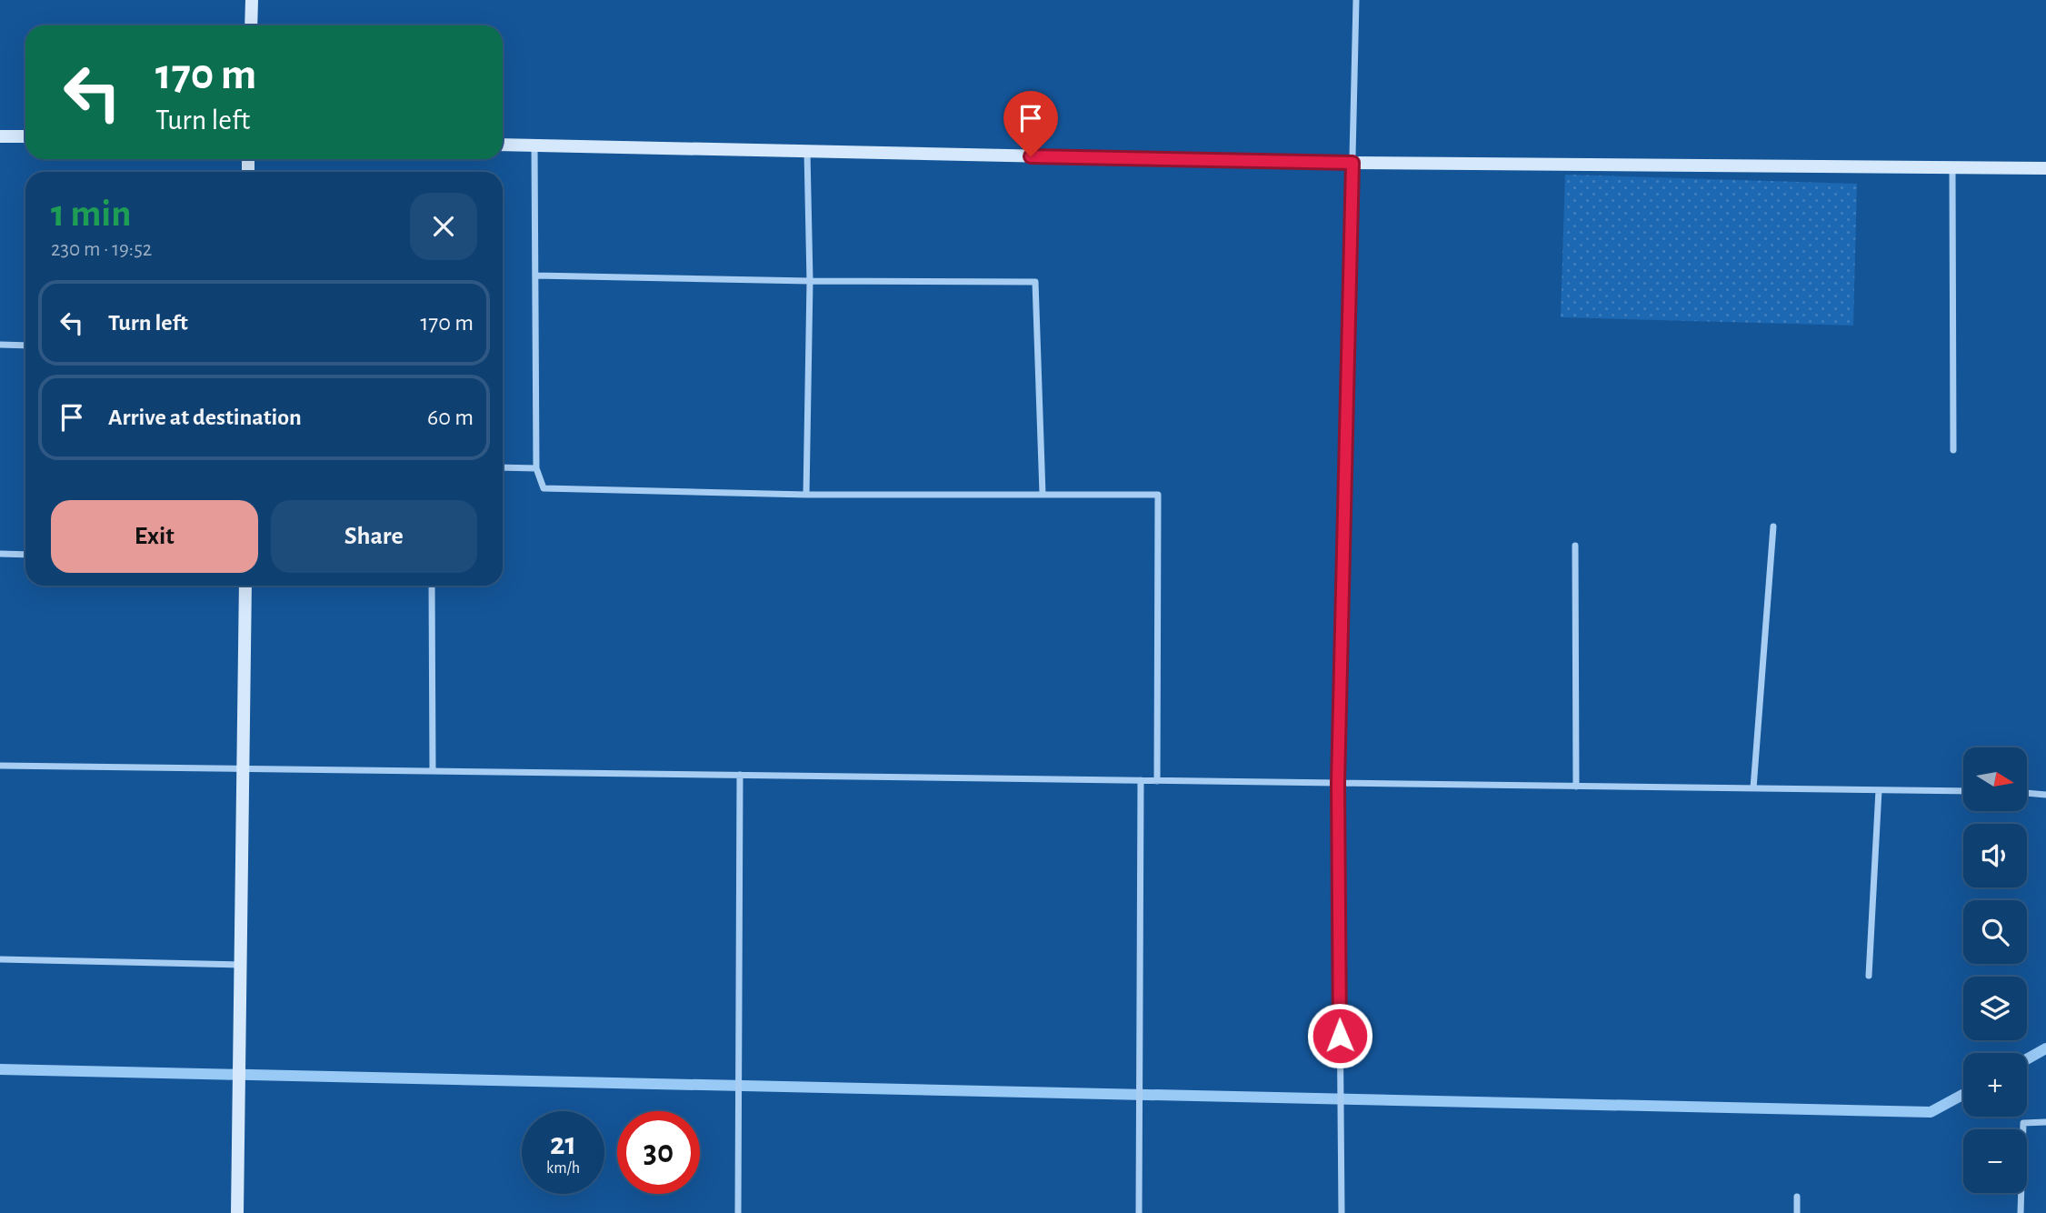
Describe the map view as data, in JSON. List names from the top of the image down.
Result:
{
  "north": "right",
  "page": {
    "turn": ["170 m", "Turn left"],
    "heading": ["1 min", "230 m · 19:52"],
    "list": [
      {
        "name": "Turn left",
        "value": "170 m"
      },
      {
        "name": "Arrive at destination",
        "value": "60 m"
      }
    ],
    "buttons": ["Exit", "Share"],
    "map_buttons": ["+", "−"],
    "speed": "21 km/h",
    "limit": "30"
  }
}
